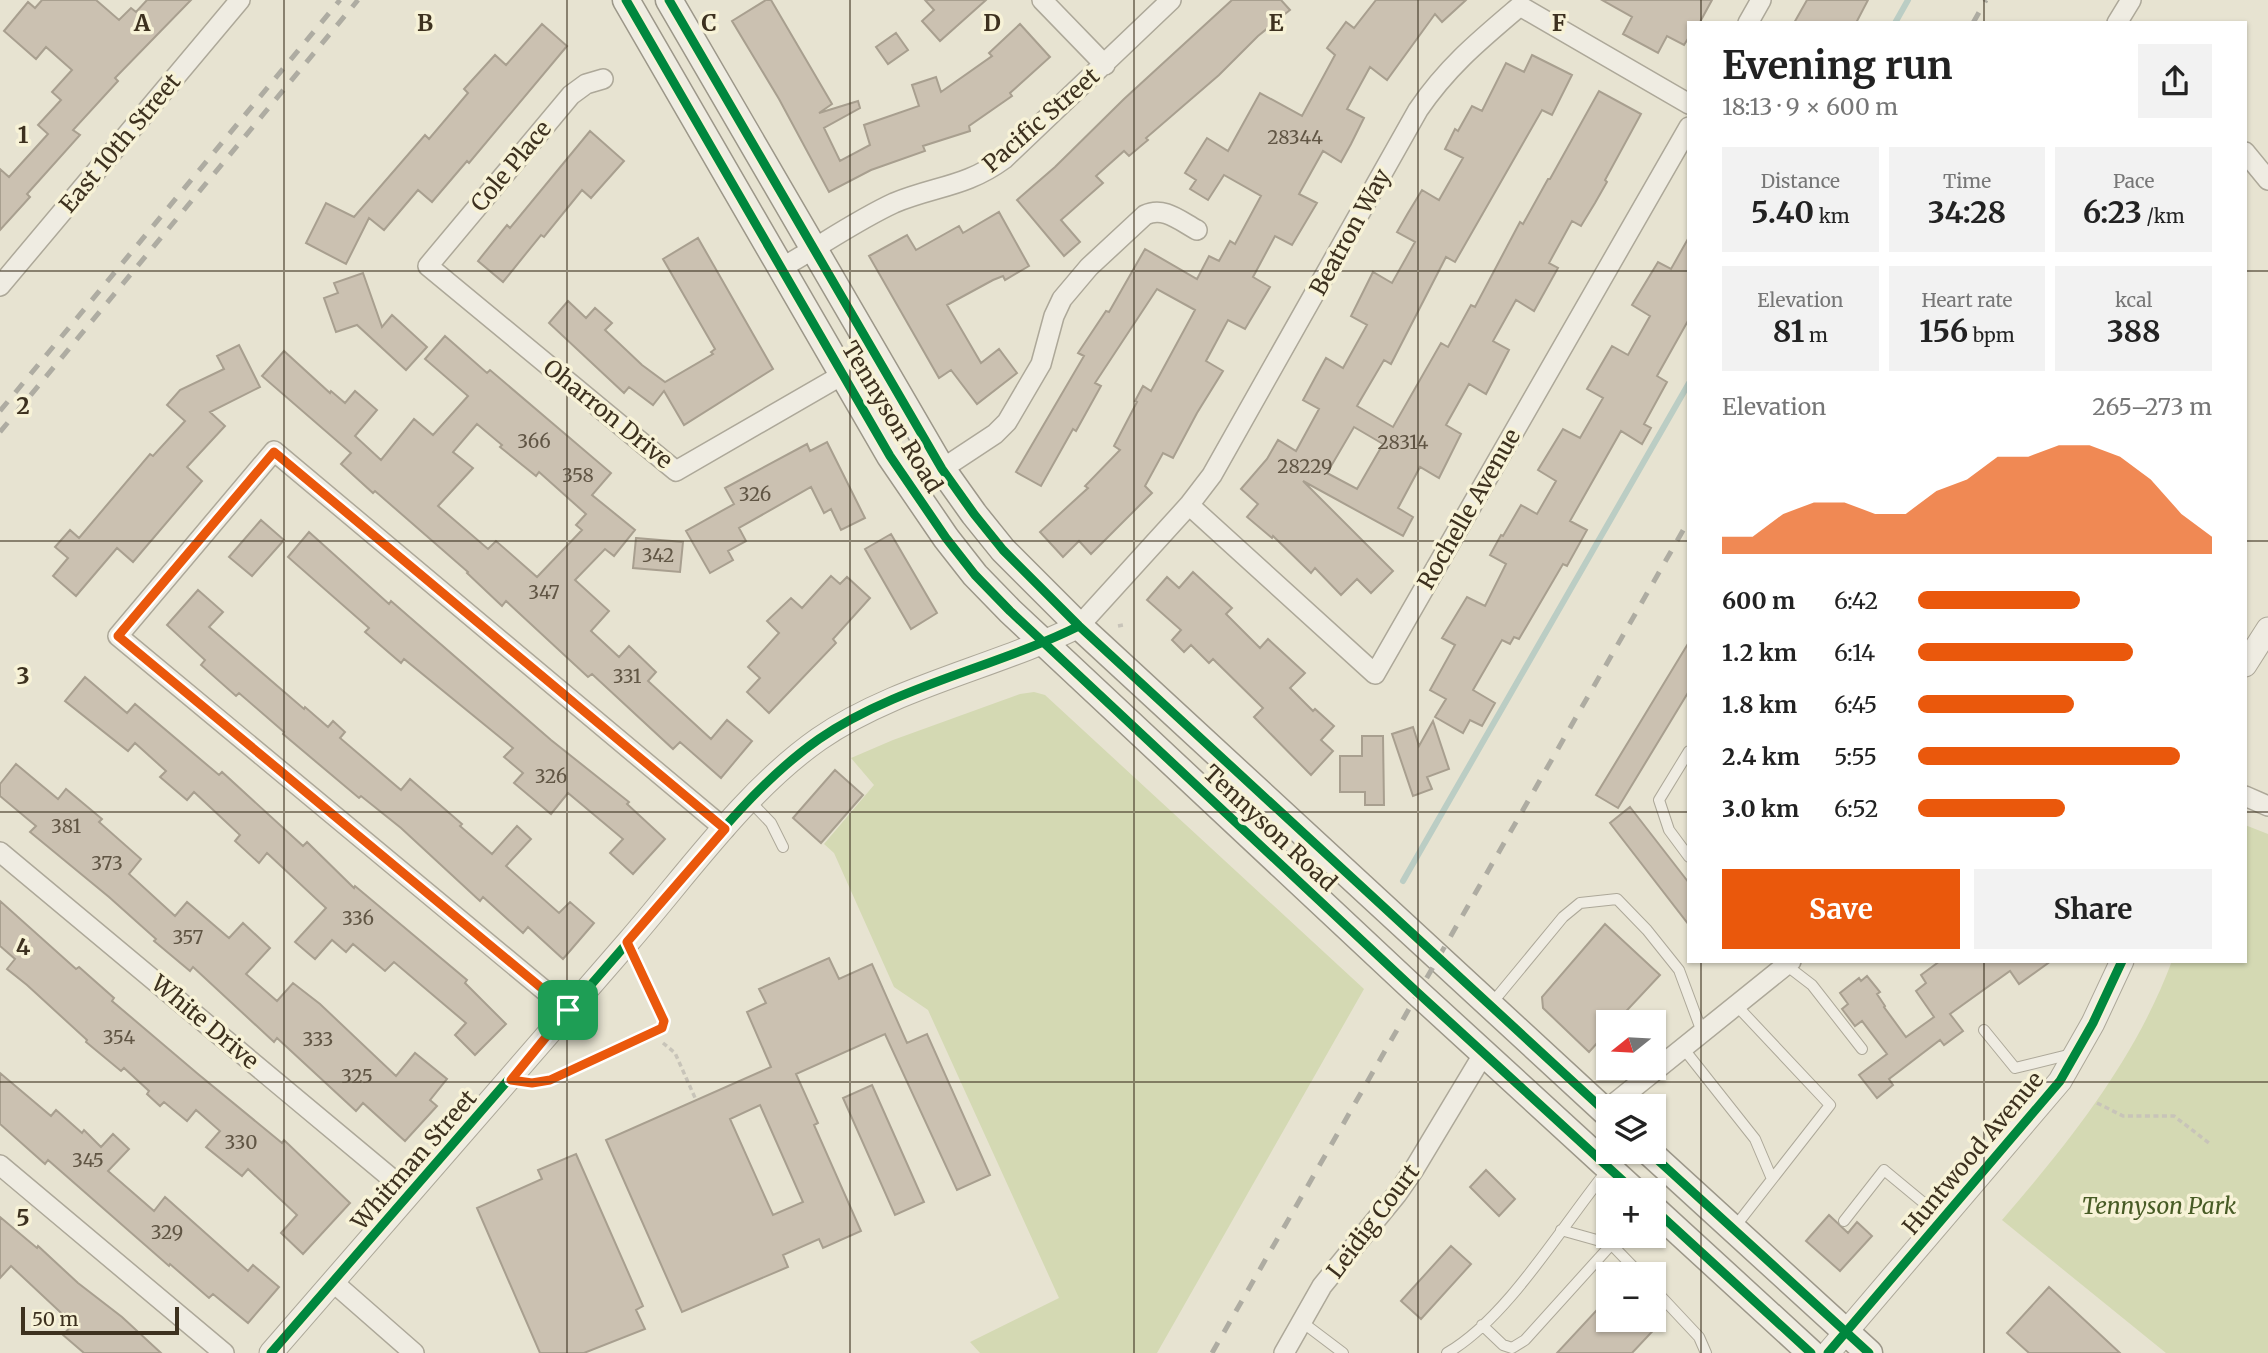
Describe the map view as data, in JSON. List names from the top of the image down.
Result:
{
  "streets": {
    "main road": ["Tennyson Road"],
    "street": [
      "Pacific Street",
      "East 10th Street",
      "Cole Place",
      "Beatron Way",
      "Oharron Drive",
      "Rochelle Avenue",
      "White Drive",
      "Huntwood Avenue",
      "Whitman Street",
      "Leidig Court"
    ]
  },
  "crossings": [
    ["Pacific Street", "Tennyson Road"],
    ["Cole Place", "Oharron Drive"],
    ["Beatron Way", "Tennyson Road"],
    ["Beatron Way", "Rochelle Avenue"],
    ["Beatron Way", "Whitman Street"],
    ["Oharron Drive", "Tennyson Road"],
    ["Tennyson Road", "Whitman Street"],
    ["Tennyson Road", "Leidig Court"],
    ["White Drive", "Whitman Street"]
  ],
  "parks": ["Tennyson Park"],
  "house_numbers": [
    "28344",
    "366",
    "28314",
    "28229",
    "358",
    "326",
    "342",
    "347",
    "331",
    "326",
    "381",
    "373",
    "336",
    "357",
    "354",
    "333",
    "325",
    "330",
    "345",
    "329"
  ],
  "scale_bar": "50 m",
  "north": "left",
  "page": {
    "heading": ["Evening run", "18:13 · 9 × 600 m"],
    "stats": [
      ["Distance", "5.40 km"],
      ["Time", "34:28"],
      ["Pace", "6:23 /km"],
      ["Elevation", "81 m"],
      ["Heart rate", "156 bpm"],
      ["kcal", "388"]
    ],
    "chart": ["Elevation", "265–273 m"],
    "list": [
      {
        "name": "600 m",
        "note": "6:42"
      },
      {
        "name": "1.2 km",
        "note": "6:14"
      },
      {
        "name": "1.8 km",
        "note": "6:45"
      },
      {
        "name": "2.4 km",
        "note": "5:55"
      },
      {
        "name": "3.0 km",
        "note": "6:52"
      }
    ],
    "buttons": ["Save", "Share"],
    "map_buttons": ["+", "−"],
    "scale": "50 m"
  },
  "grid": {
    "columns": [
      "A",
      "B",
      "C",
      "D",
      "E",
      "F"
    ],
    "rows": [
      "1",
      "2",
      "3",
      "4",
      "5"
    ]
  }
}
